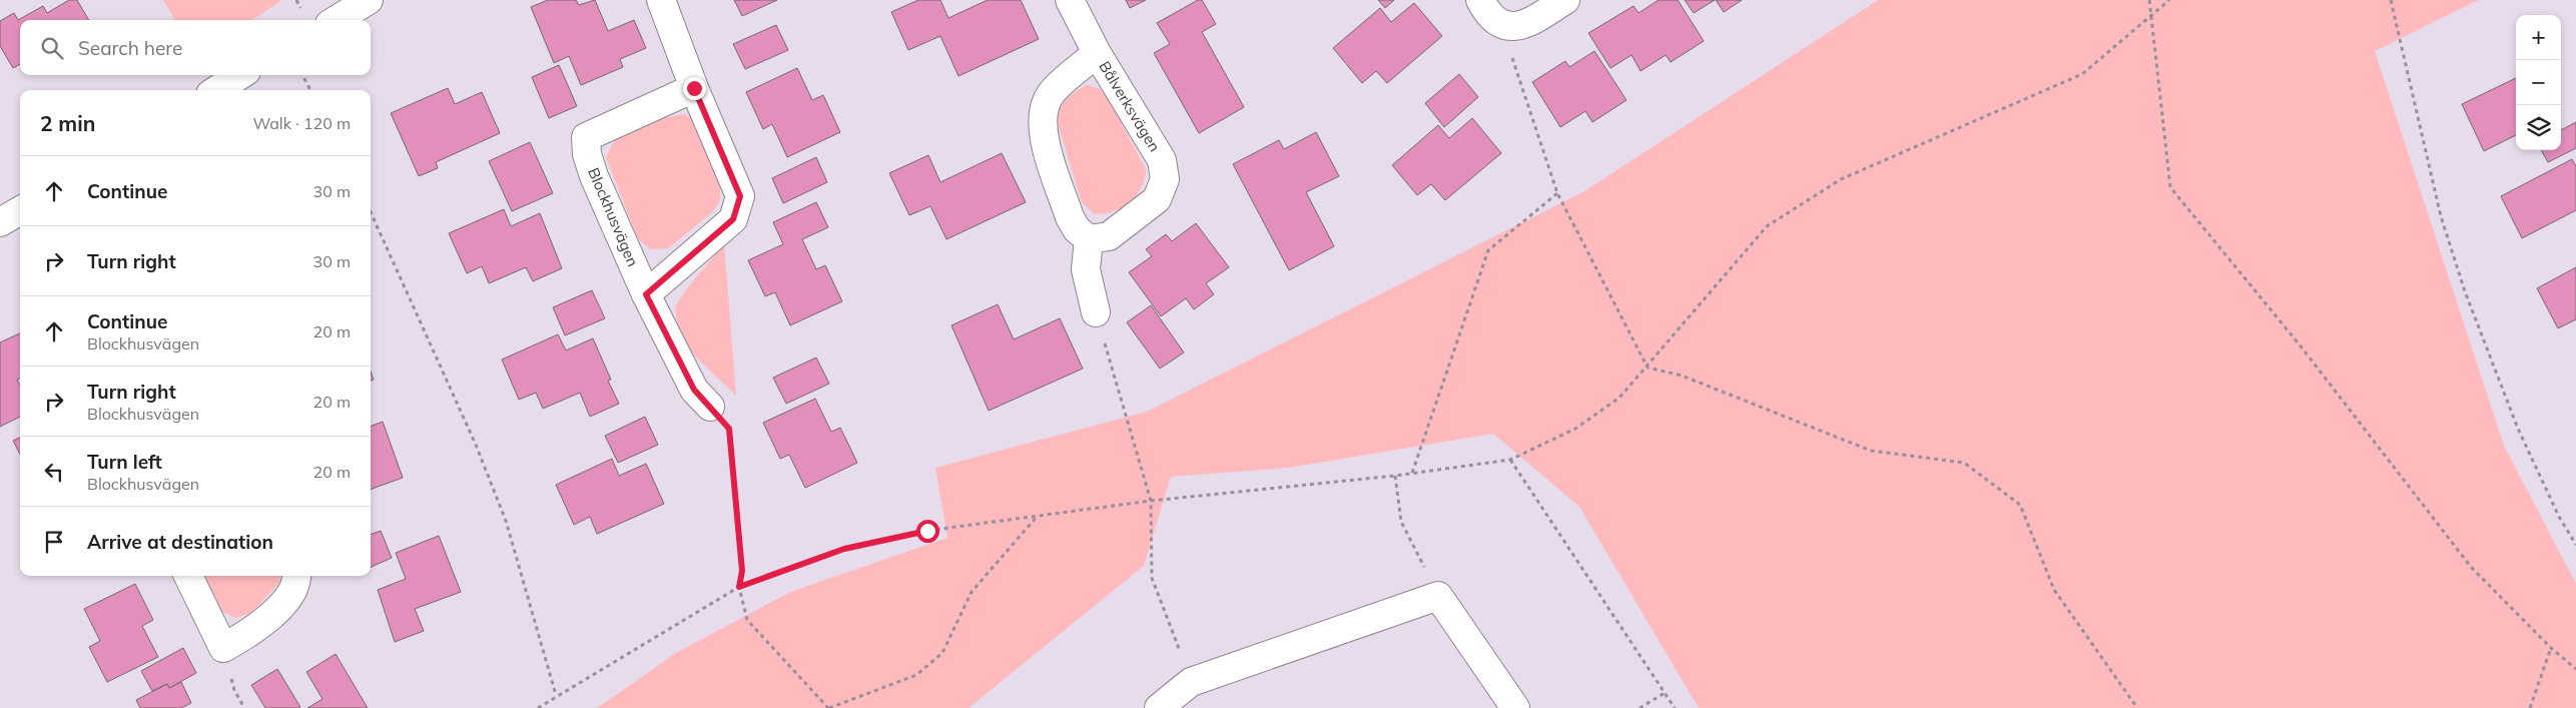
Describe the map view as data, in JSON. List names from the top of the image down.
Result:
{
  "streets": {
    "street": ["Bålverksvägen", "Blockhusvägen"]
  },
  "page": {
    "map_buttons": ["+", "−"],
    "search": "Search here",
    "heading": ["2 min", "Walk · 120 m"],
    "list": [
      ["Continue", "30 m"],
      ["Turn right", "30 m"],
      ["Continue", "Blockhusvägen", "20 m"],
      ["Turn right", "Blockhusvägen", "20 m"],
      ["Turn left", "Blockhusvägen", "20 m"],
      "Arrive at destination"
    ]
  }
}
